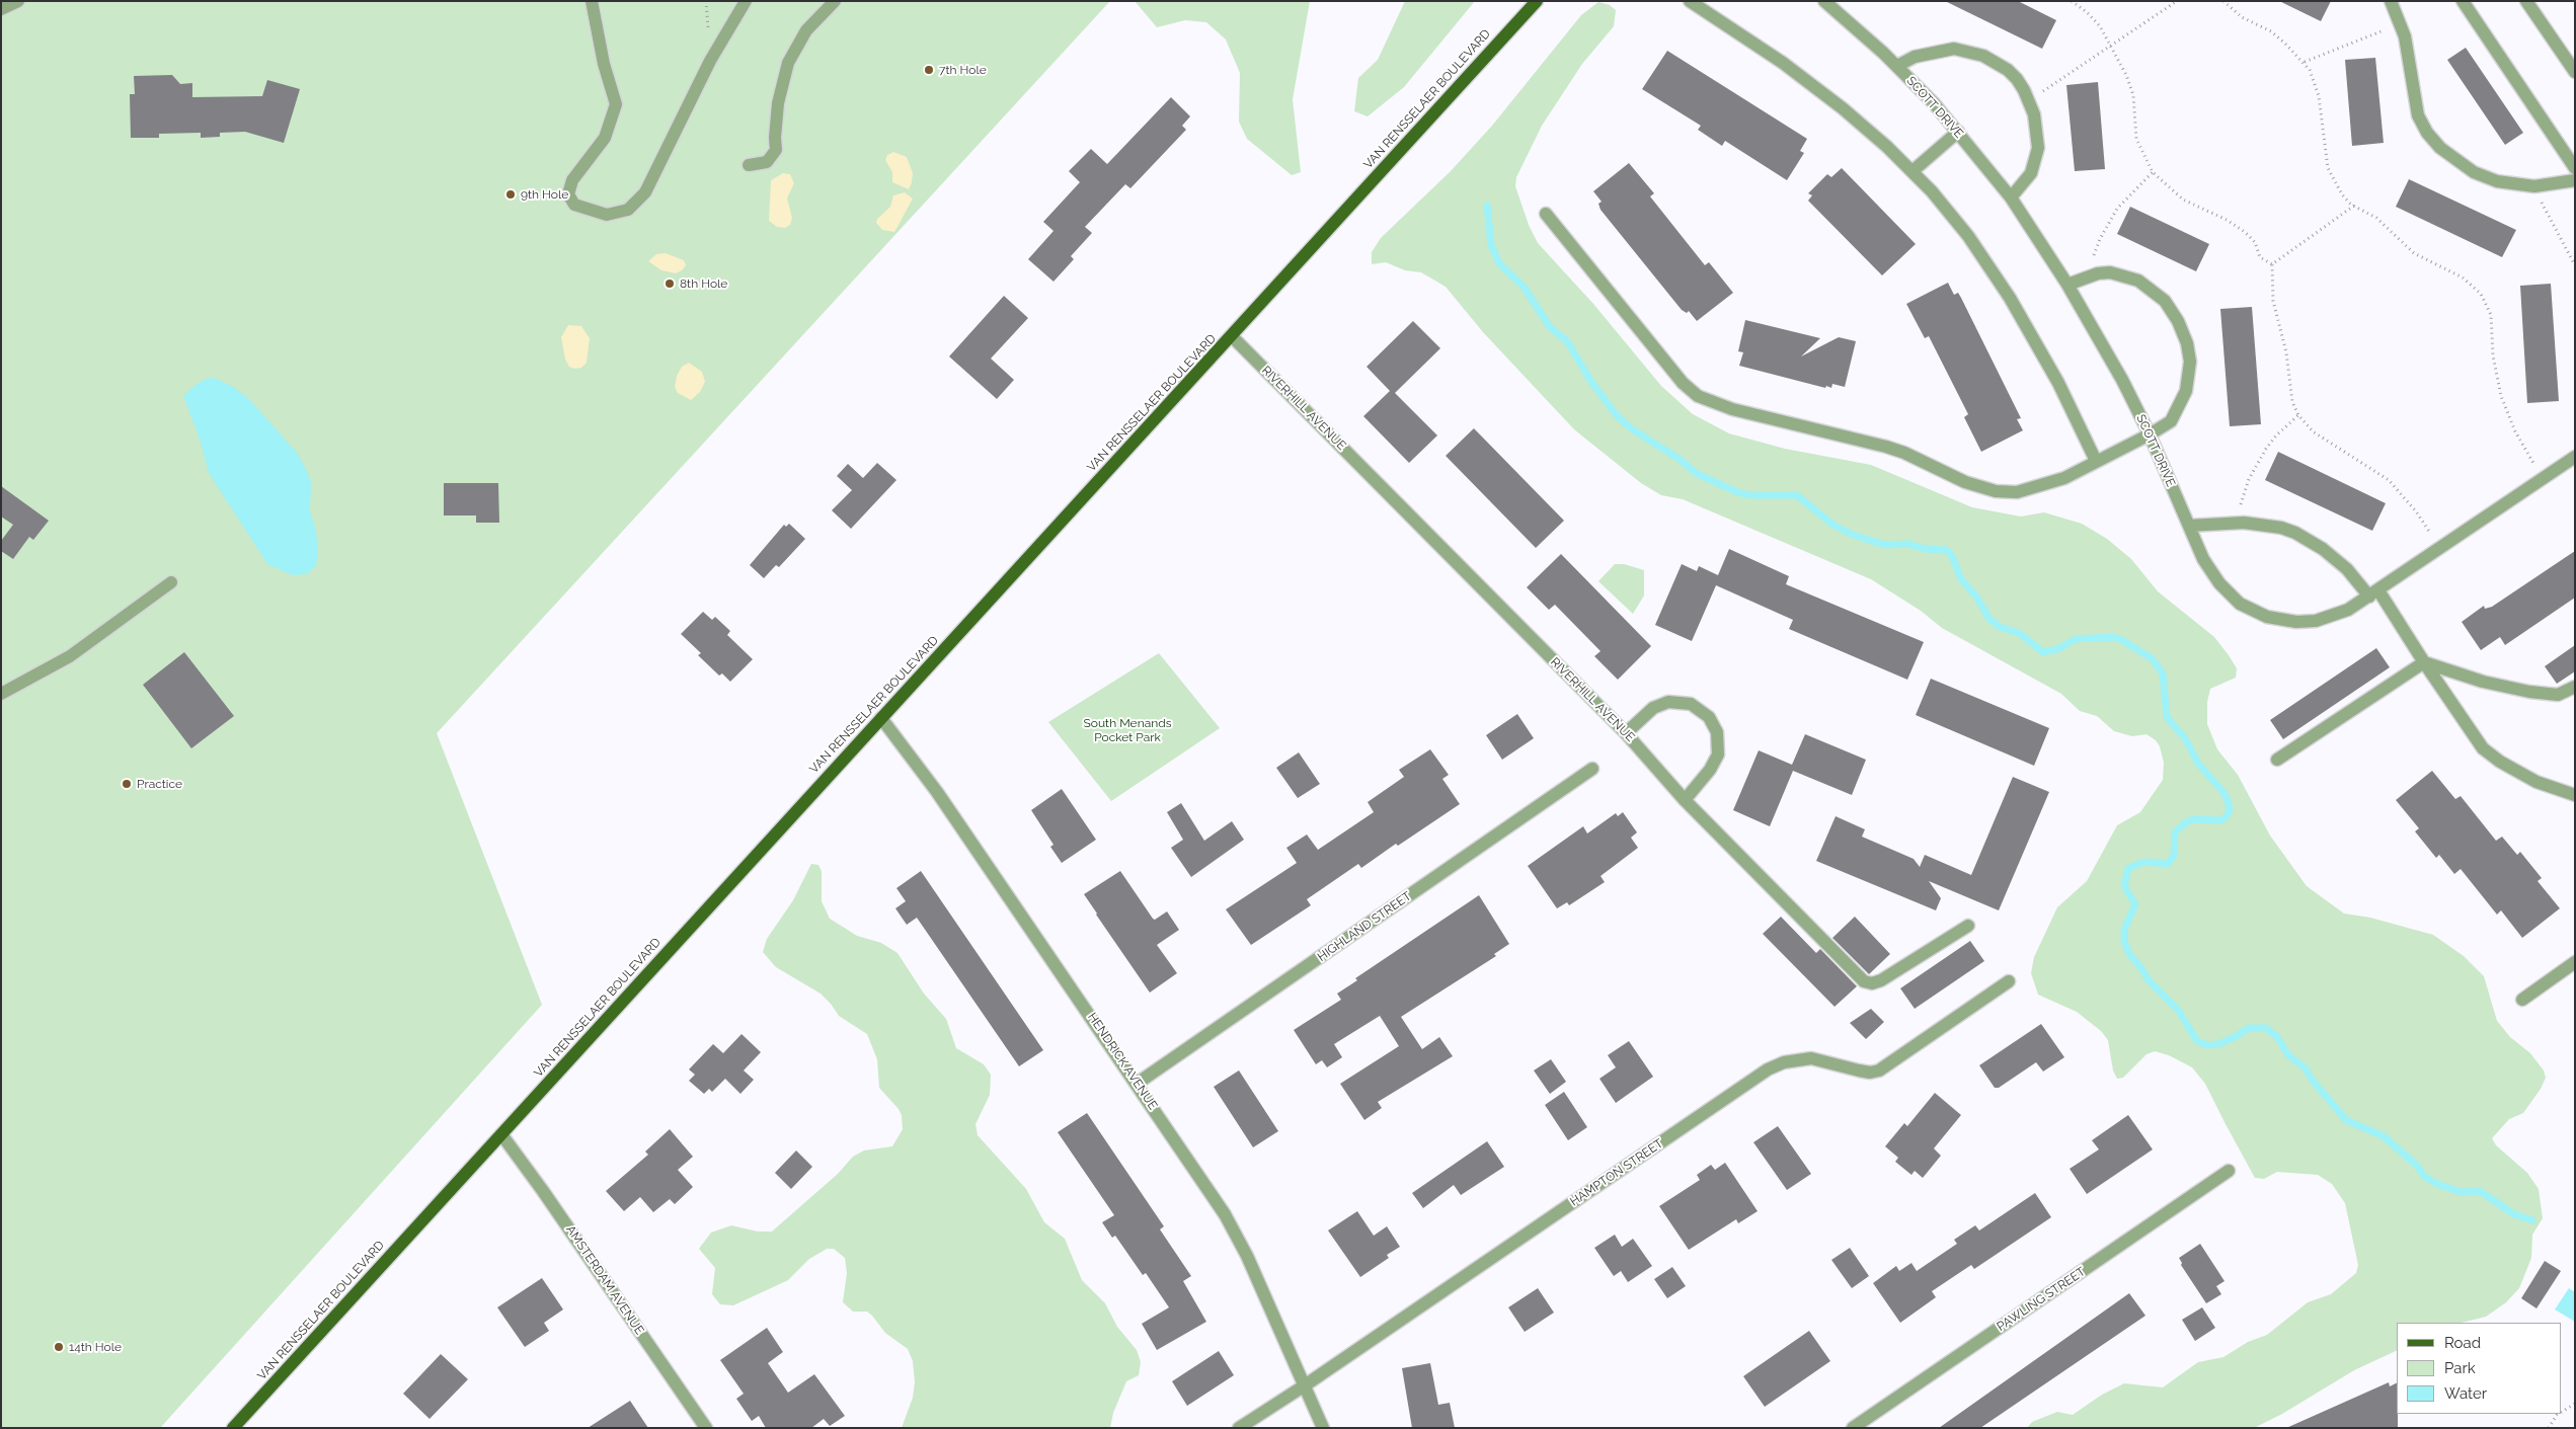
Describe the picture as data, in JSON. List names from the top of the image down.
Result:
{
  "streets": {
    "main road": ["VAN RENSSELAER BOULEVARD"],
    "street": [
      "SCOTT DRIVE",
      "RIVERHILL AVENUE",
      "HIGHLAND STREET",
      "HENDRICK AVENUE",
      "HAMPTON STREET",
      "AMSTERDAM AVENUE",
      "PAWLING STREET"
    ]
  },
  "crossings": [
    ["VAN RENSSELAER BOULEVARD", "RIVERHILL AVENUE"],
    ["VAN RENSSELAER BOULEVARD", "HENDRICK AVENUE"],
    ["VAN RENSSELAER BOULEVARD", "AMSTERDAM AVENUE"],
    ["HIGHLAND STREET", "HENDRICK AVENUE"],
    ["HENDRICK AVENUE", "HAMPTON STREET"]
  ],
  "parks": ["South Menands Pocket Park"],
  "places": [
    "7th Hole",
    "9th Hole",
    "8th Hole",
    "Practice",
    "14th Hole"
  ],
  "legend": ["Road", "Park", "Water"]
}
